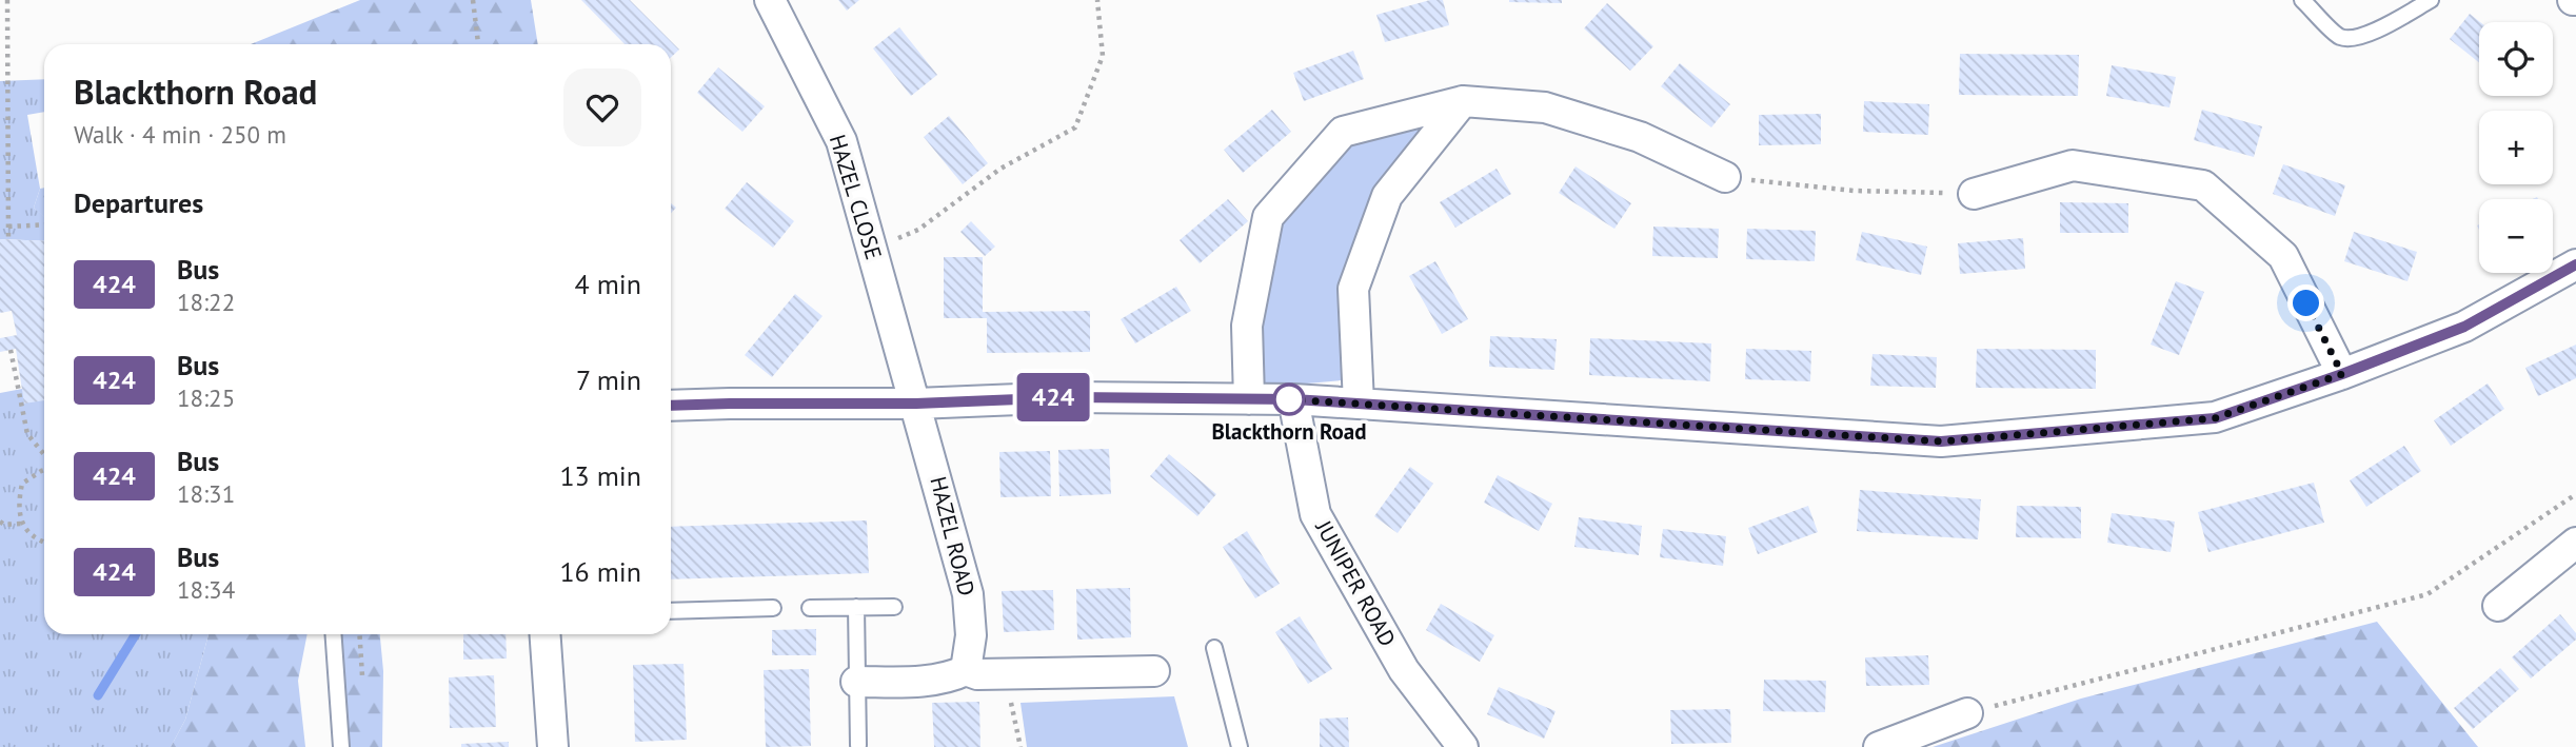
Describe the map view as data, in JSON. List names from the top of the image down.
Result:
{
  "streets": {
    "street": ["HAZEL CLOSE", "HAZEL ROAD", "JUNIPER ROAD"]
  },
  "crossings": [
    ["HAZEL CLOSE", "HAZEL ROAD"]
  ],
  "places": ["Blackthorn Road"],
  "lines": ["bus line 424"],
  "page": {
    "on_map": "424",
    "map_buttons": ["+", "−"],
    "heading": [
      ["Blackthorn Road", "Walk · 4 min · 250 m"],
      "Departures"
    ],
    "list": [
      {
        "mark": "424",
        "name": "Bus",
        "note": "18:22",
        "value": "4 min"
      },
      {
        "mark": "424",
        "name": "Bus",
        "note": "18:25",
        "value": "7 min"
      },
      {
        "mark": "424",
        "name": "Bus",
        "note": "18:31",
        "value": "13 min"
      },
      {
        "mark": "424",
        "name": "Bus",
        "note": "18:34",
        "value": "16 min"
      }
    ]
  }
}
